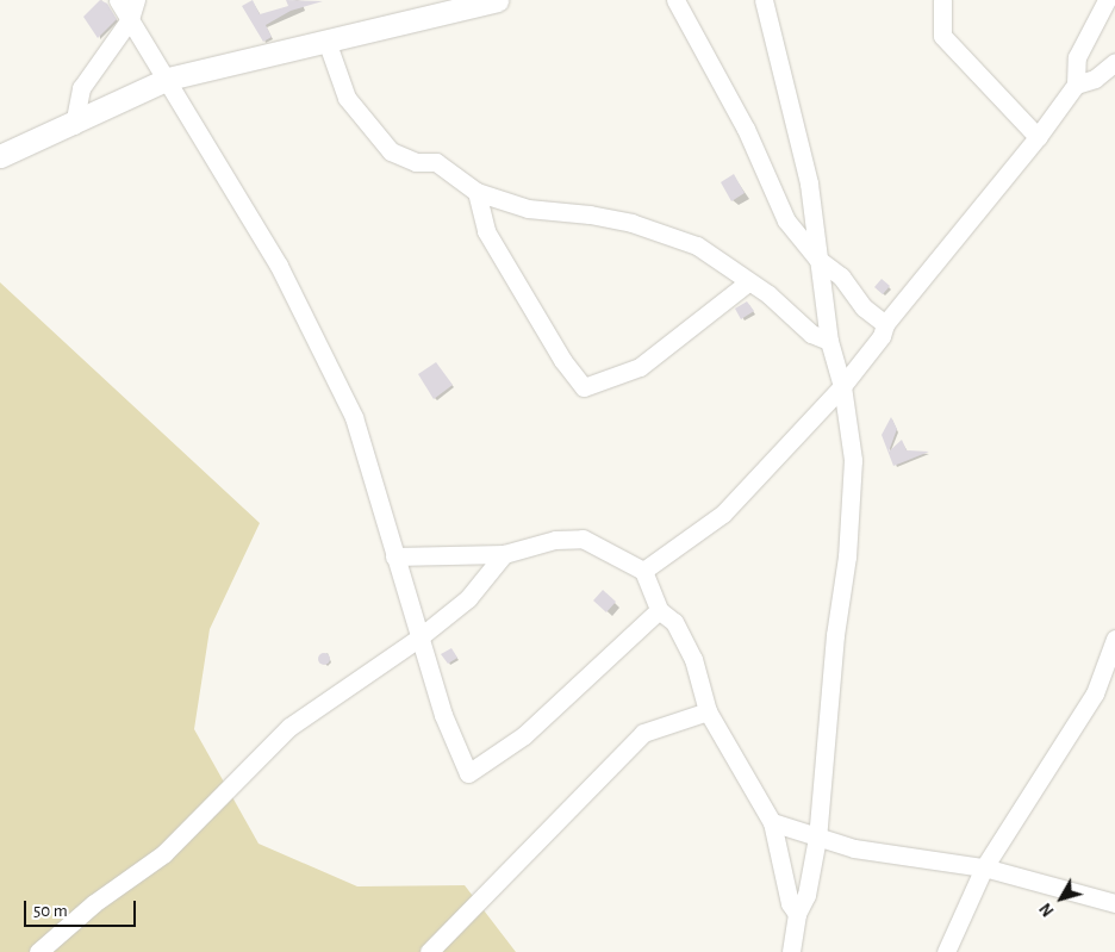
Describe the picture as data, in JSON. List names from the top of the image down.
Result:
{
  "scale_bar": "50 m",
  "north": "bottom left"
}
